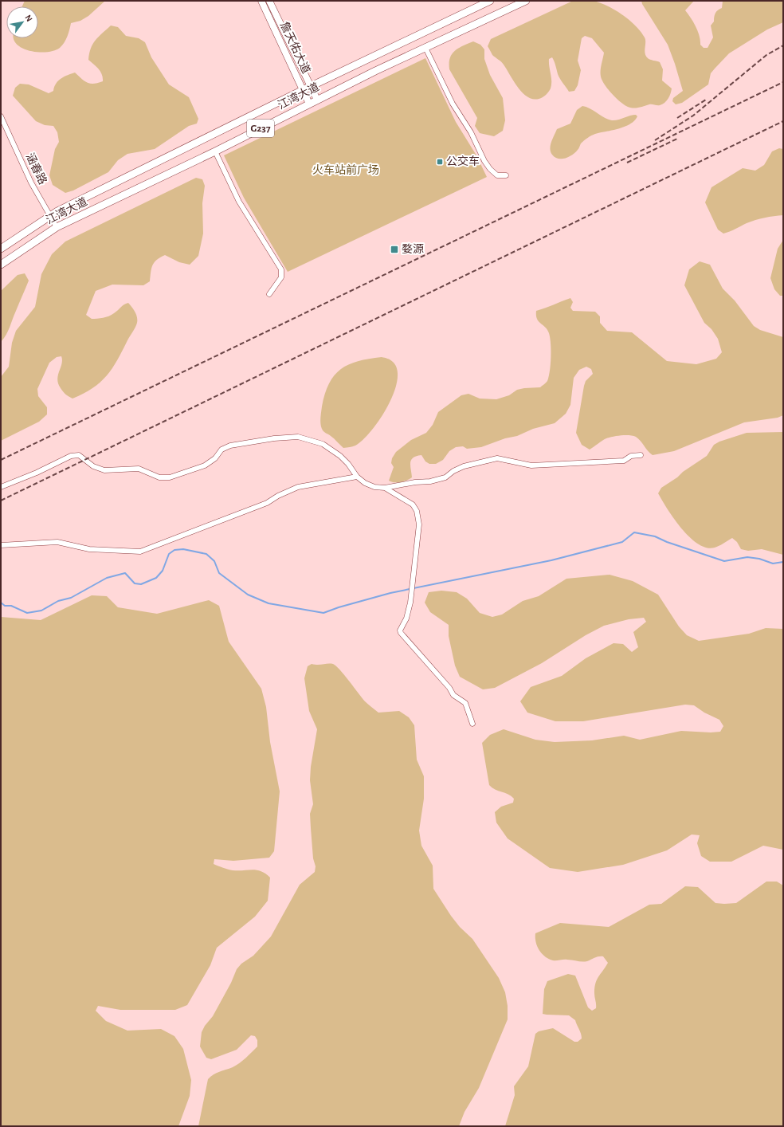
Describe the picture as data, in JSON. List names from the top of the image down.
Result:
{
  "streets": {
    "highway": ["江湾大道", "G237"],
    "main road": ["詹天佑大道"],
    "street": ["涵春路"]
  },
  "crossings": [
    ["詹天佑大道", "江湾大道"],
    ["江湾大道", "涵春路"]
  ],
  "parks": ["火车站前广场"],
  "places": {
    "transit": ["公交车", "婺源"]
  },
  "north": "top right"
}
